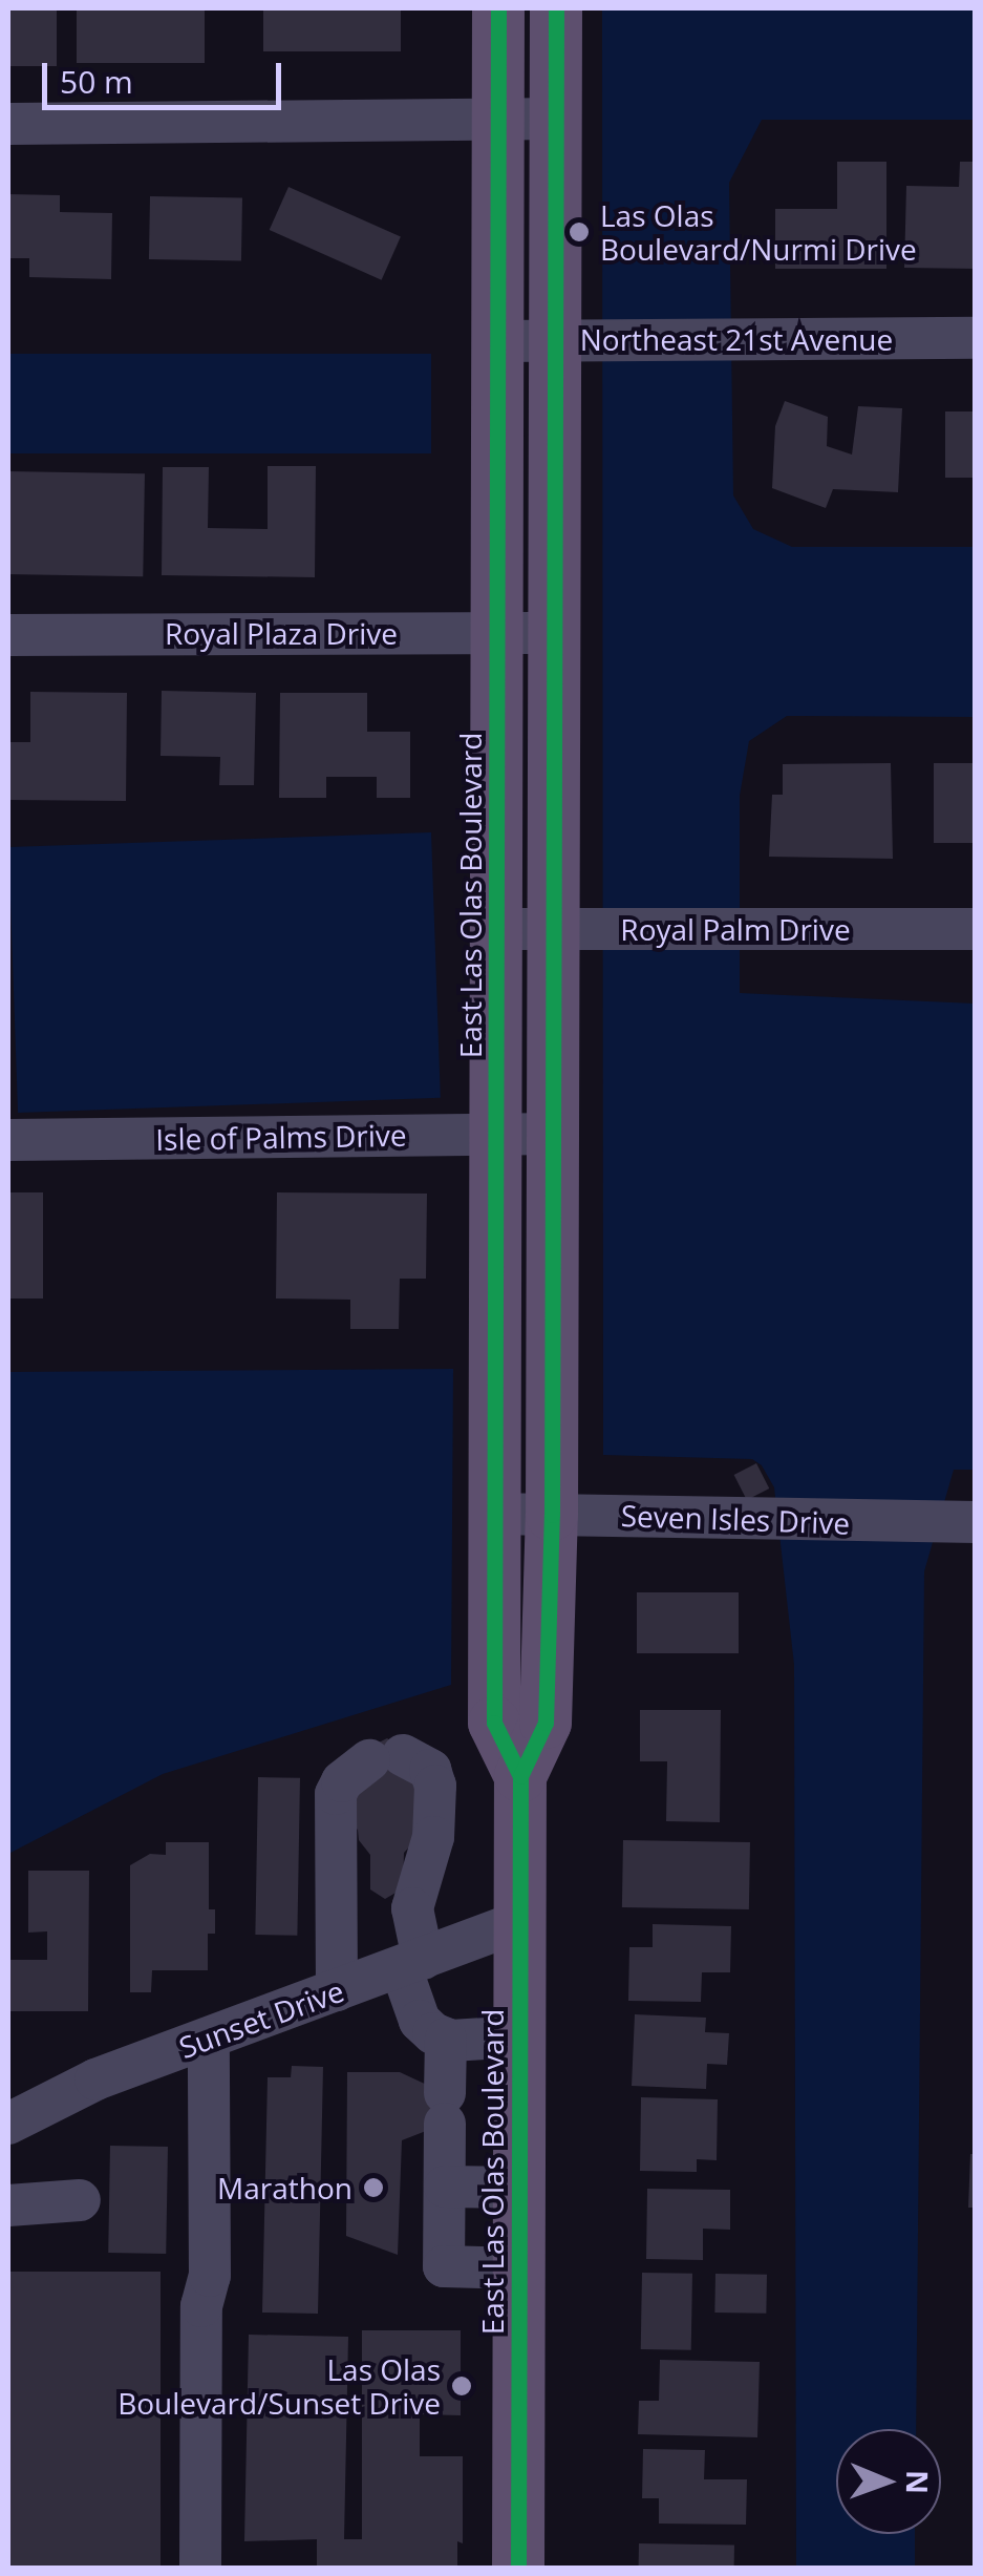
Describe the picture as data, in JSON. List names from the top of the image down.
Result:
{
  "streets": {
    "main road": ["East Las Olas Boulevard"],
    "street": [
      "Northeast 21st Avenue",
      "Royal Plaza Drive",
      "Royal Palm Drive",
      "Isle of Palms Drive",
      "Seven Isles Drive",
      "Sunset Drive"
    ]
  },
  "crossings": [
    ["Northeast 21st Avenue", "East Las Olas Boulevard"],
    ["Royal Plaza Drive", "East Las Olas Boulevard"],
    ["East Las Olas Boulevard", "Royal Palm Drive"],
    ["East Las Olas Boulevard", "Isle of Palms Drive"],
    ["East Las Olas Boulevard", "Seven Isles Drive"],
    ["East Las Olas Boulevard", "Sunset Drive"]
  ],
  "places": ["Las Olas Boulevard/Nurmi Drive", "Marathon", "Las Olas Boulevard/Sunset Drive"],
  "scale_bar": "50 m",
  "north": "right"
}
